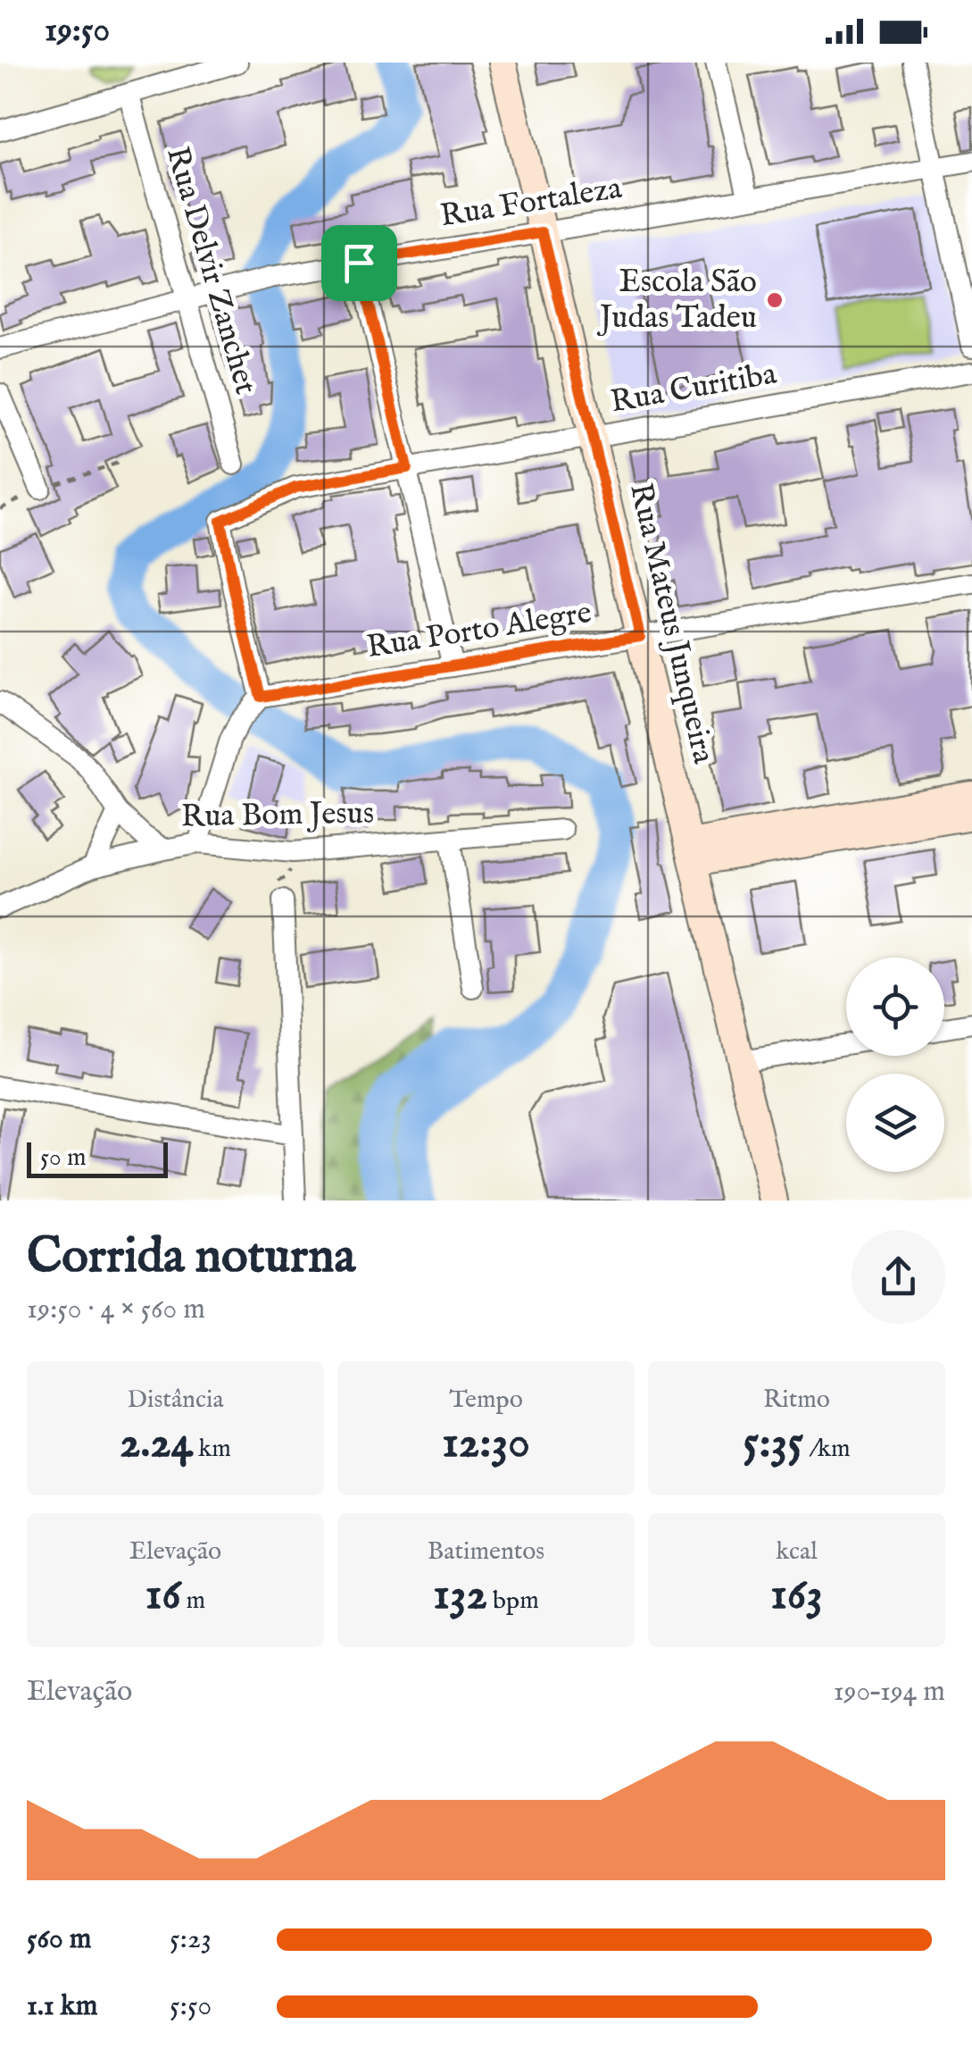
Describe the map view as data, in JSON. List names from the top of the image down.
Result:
{
  "streets": {
    "main road": ["Rua Mateus Junqueira"],
    "street": [
      "Rua Fortaleza",
      "Rua Delvir Zanchet",
      "Rua Curitiba",
      "Rua Porto Alegre",
      "Rua Bom Jesus"
    ]
  },
  "crossings": [
    ["Rua Fortaleza", "Rua Delvir Zanchet"],
    ["Rua Fortaleza", "Rua Mateus Junqueira"],
    ["Rua Curitiba", "Rua Mateus Junqueira"],
    ["Rua Curitiba", "Rua Porto Alegre"],
    ["Rua Mateus Junqueira", "Rua Porto Alegre"]
  ],
  "places": ["Escola São Judas Tadeu"],
  "scale_bar": "50 m",
  "page": {
    "status": "19:50",
    "scale": "50 m",
    "heading": ["Corrida noturna", "19:50 · 4 × 560 m"],
    "stats": [
      ["Distância", "2.24 km"],
      ["Tempo", "12:30"],
      ["Ritmo", "5:35 /km"],
      ["Elevação", "16 m"],
      ["Batimentos", "132 bpm"],
      ["kcal", "163"]
    ],
    "chart": ["Elevação", "190–194 m"],
    "list": [
      {
        "name": "560 m",
        "note": "5:23"
      },
      {
        "name": "1.1 km",
        "note": "5:50"
      }
    ]
  }
}
